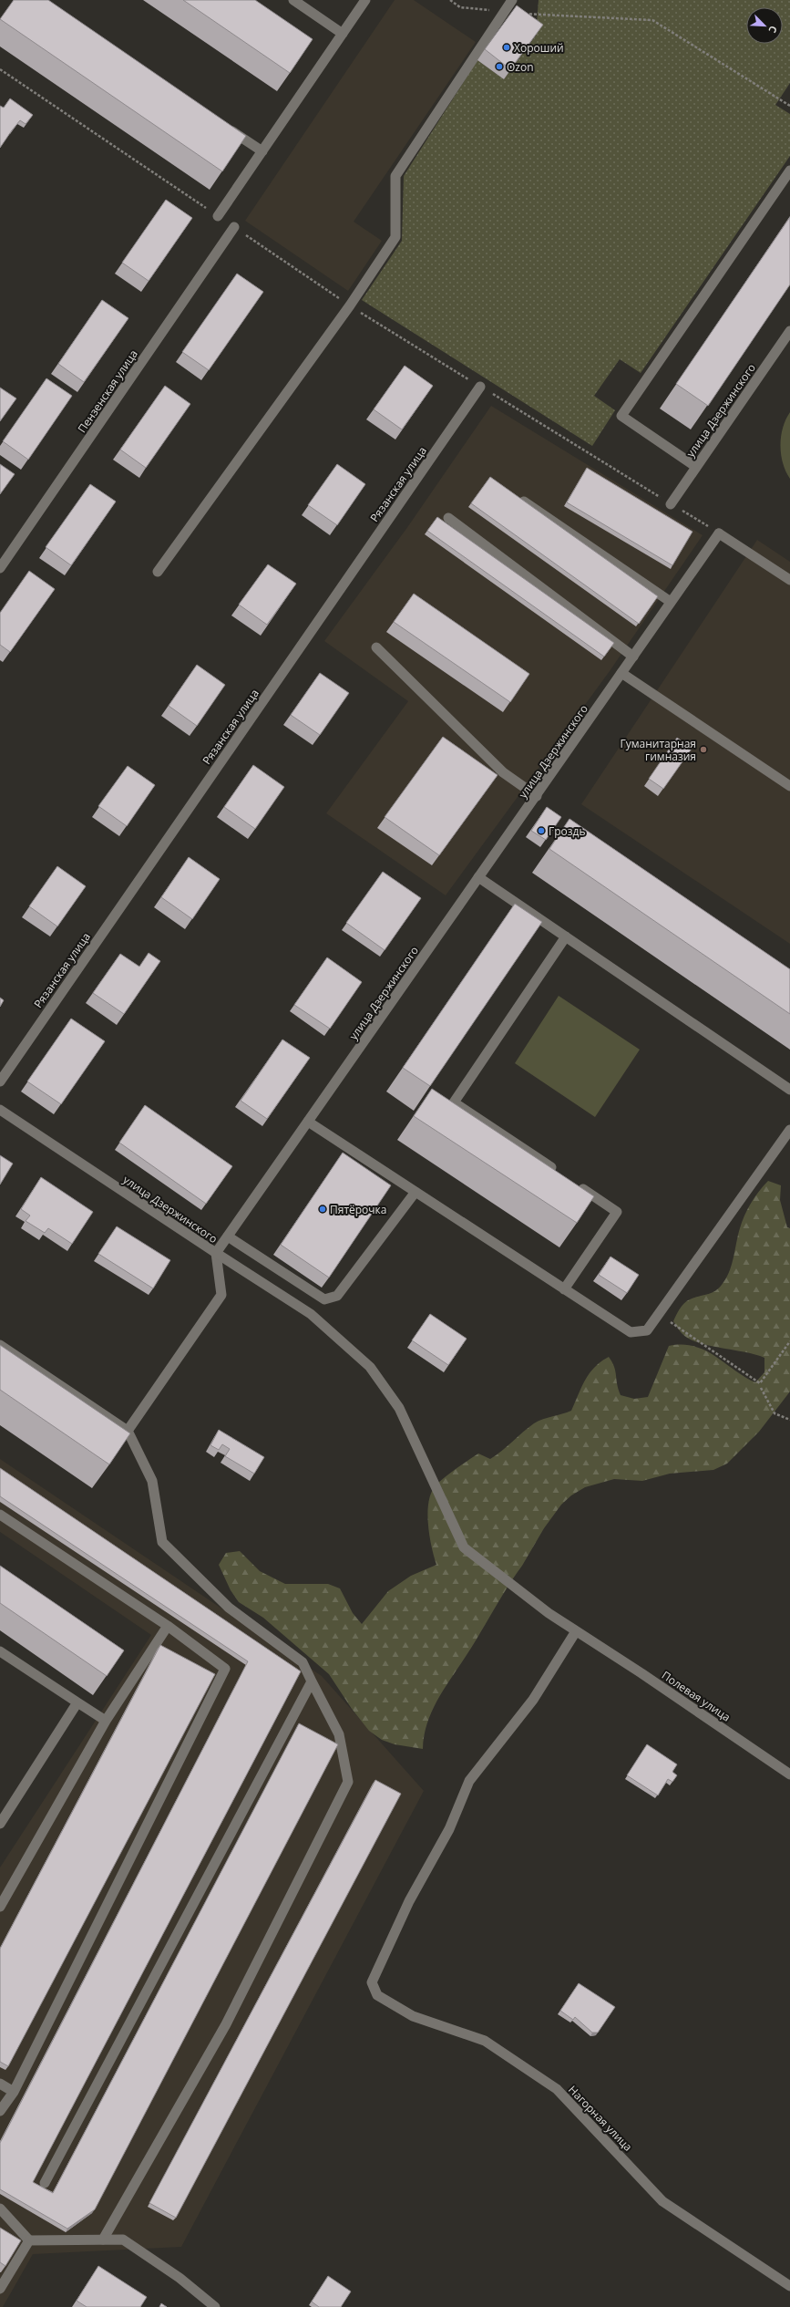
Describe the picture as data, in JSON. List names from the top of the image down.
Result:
{
  "streets": {
    "street": [
      "Пензенская улица",
      "улица Дзержинского",
      "Рязанская улица",
      "Полевая улица",
      "Нагорная улица"
    ]
  },
  "crossings": [
    ["улица Дзержинского", "Полевая улица"],
    ["Полевая улица", "Нагорная улица"]
  ],
  "places": [
    "Хороший",
    "Ozon",
    "Гуманитарная гимназия",
    "Гроздь",
    "Пятёрочка"
  ],
  "north": "bottom right"
}
